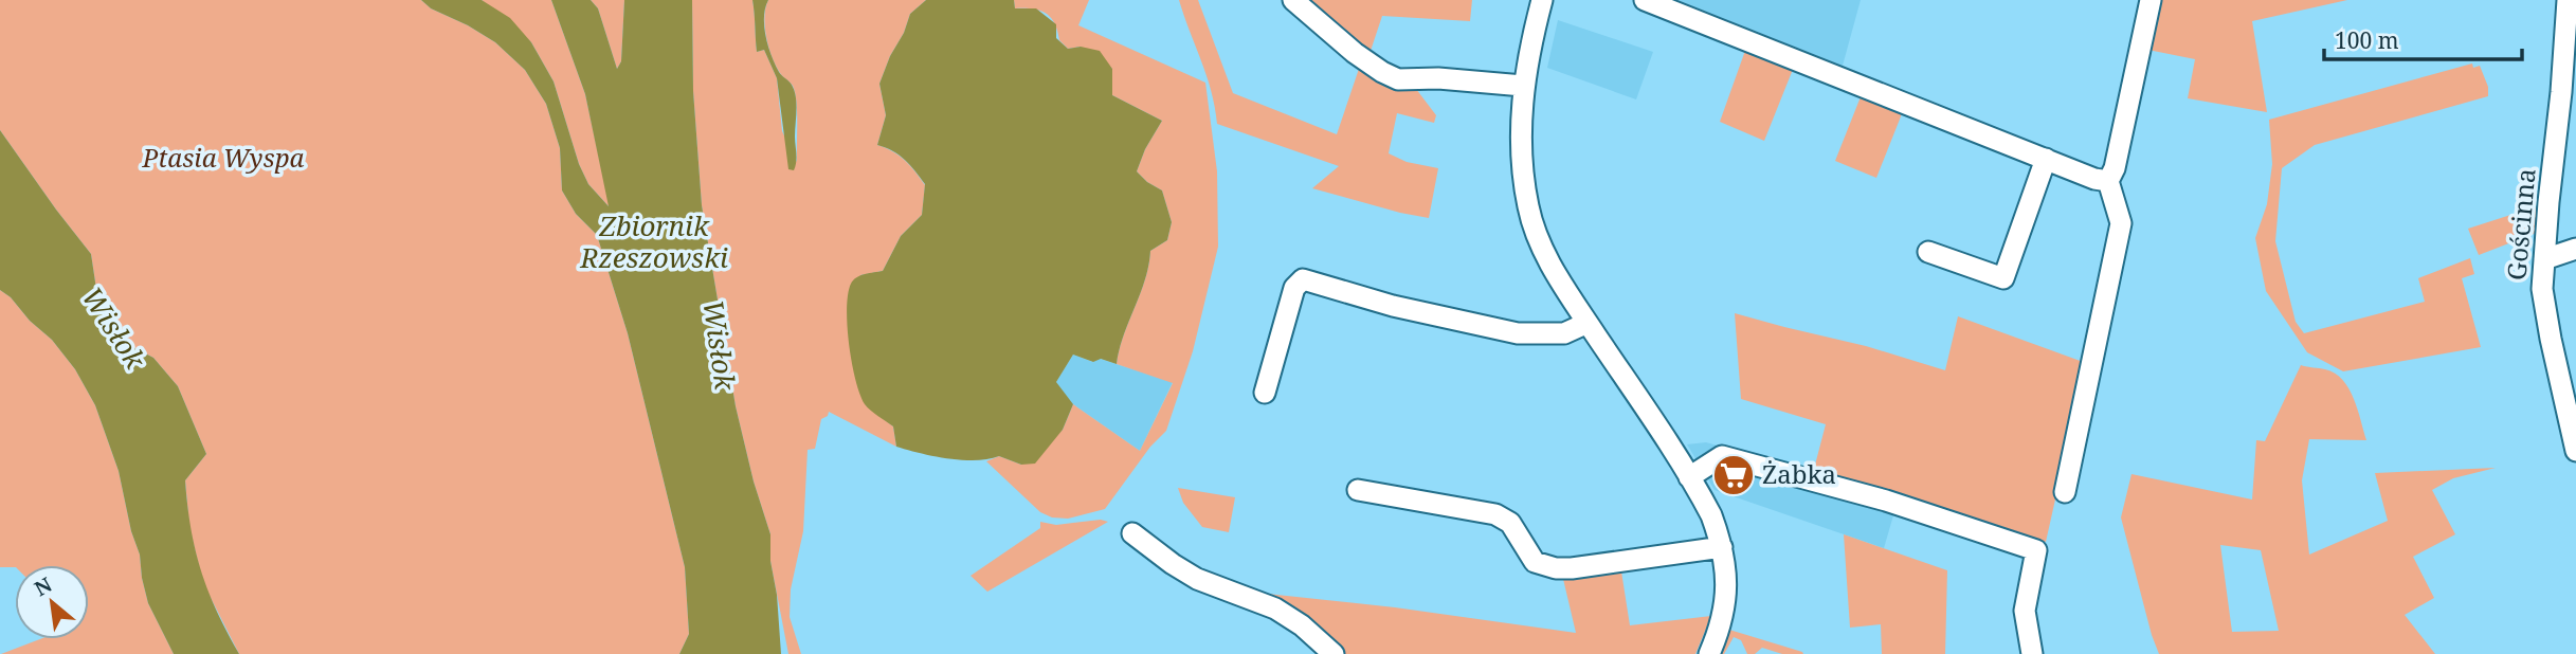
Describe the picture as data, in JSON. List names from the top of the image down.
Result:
{
  "streets": {
    "street": ["Gościnna"]
  },
  "water": ["Zbiornik Rzeszowski", "Wisłok"],
  "parks": ["Ptasia Wyspa"],
  "places": {
    "supermarket": ["Żabka"]
  },
  "scale_bar": "100 m",
  "north": "top left"
}
